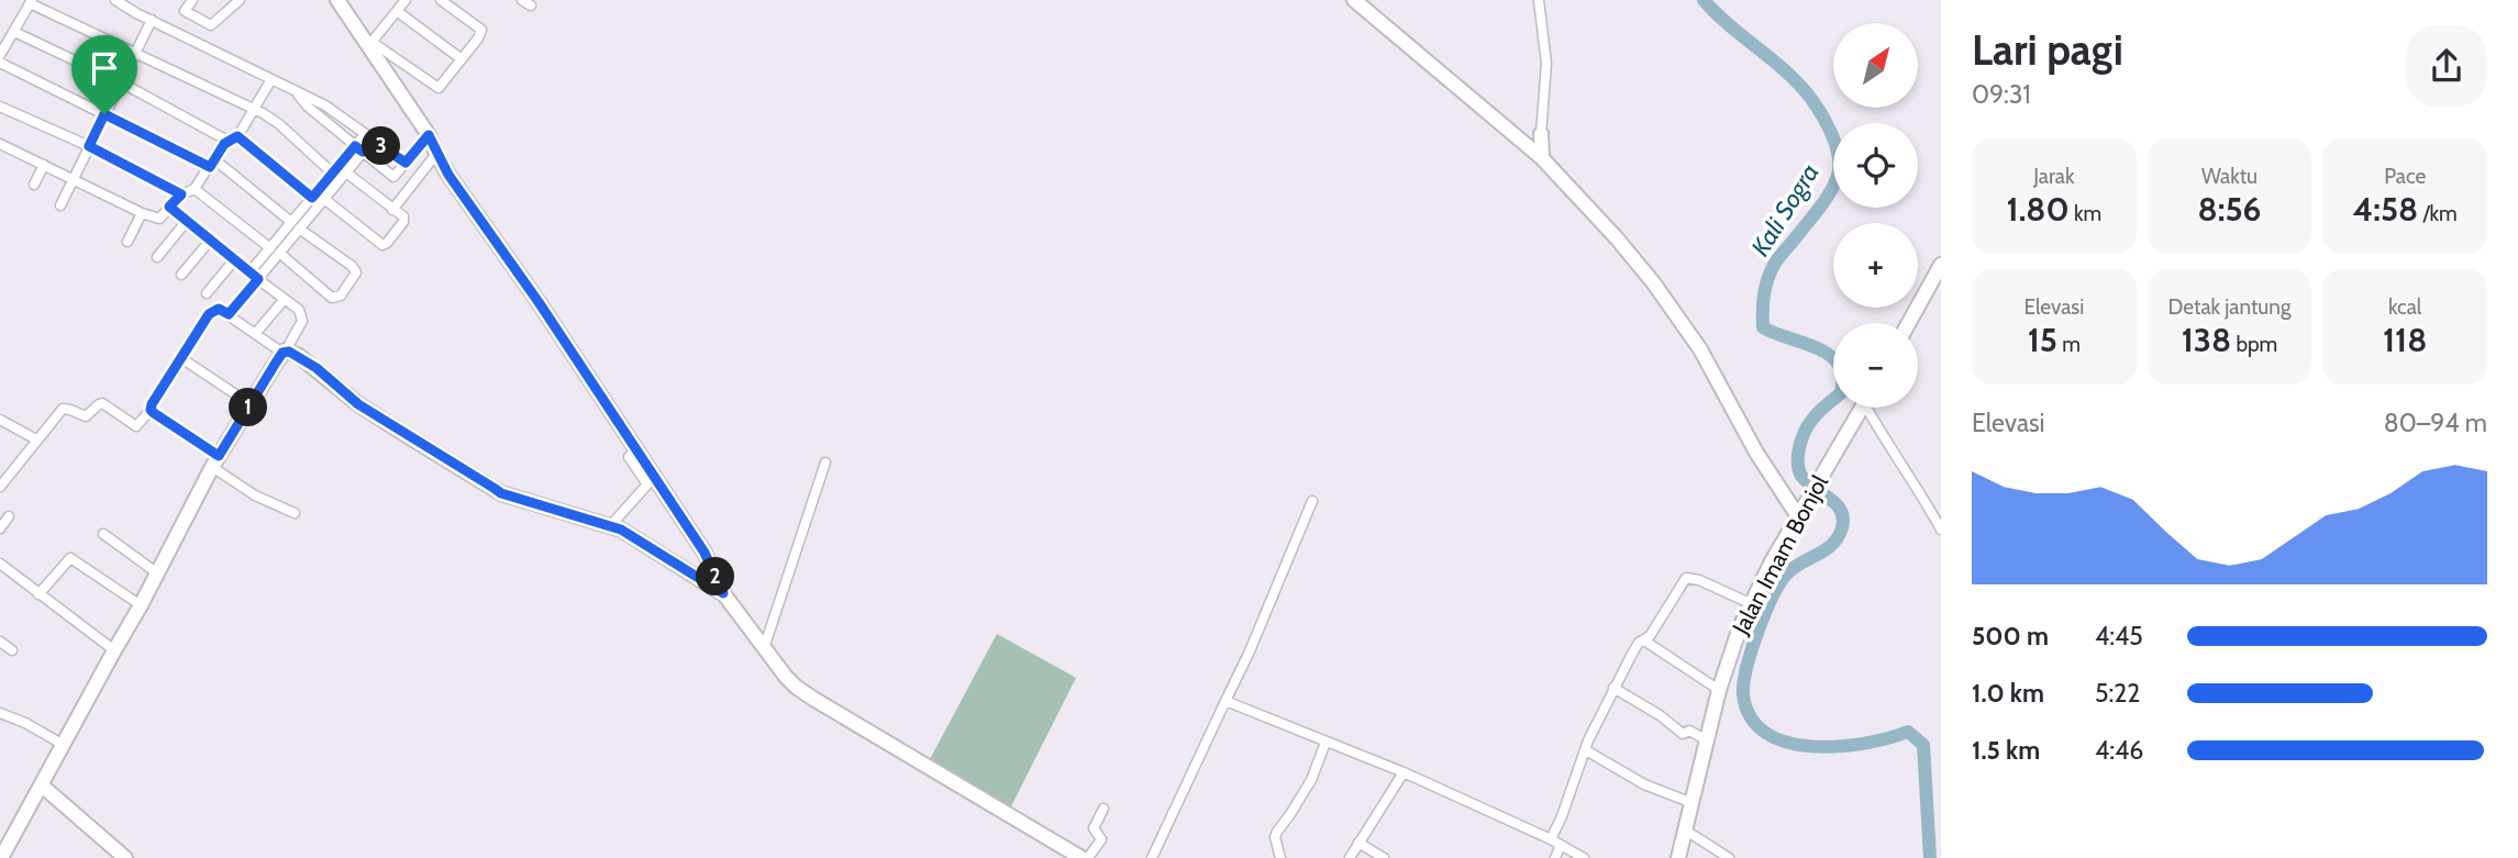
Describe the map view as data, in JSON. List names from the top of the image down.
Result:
{
  "streets": {
    "street": ["Jalan Imam Bonjol"]
  },
  "water": ["Kali Sogra"],
  "north": "top right",
  "page": {
    "heading": ["Lari pagi", "09:31"],
    "map_buttons": ["+", "−"],
    "pins": ["3", "1", "2"],
    "stats": [
      ["Jarak", "1.80 km"],
      ["Waktu", "8:56"],
      ["Pace", "4:58 /km"],
      ["Elevasi", "15 m"],
      ["Detak jantung", "138 bpm"],
      ["kcal", "118"]
    ],
    "chart": ["Elevasi", "80–94 m"],
    "list": [
      {
        "name": "500 m",
        "note": "4:45"
      },
      {
        "name": "1.0 km",
        "note": "5:22"
      },
      {
        "name": "1.5 km",
        "note": "4:46"
      }
    ]
  }
}
